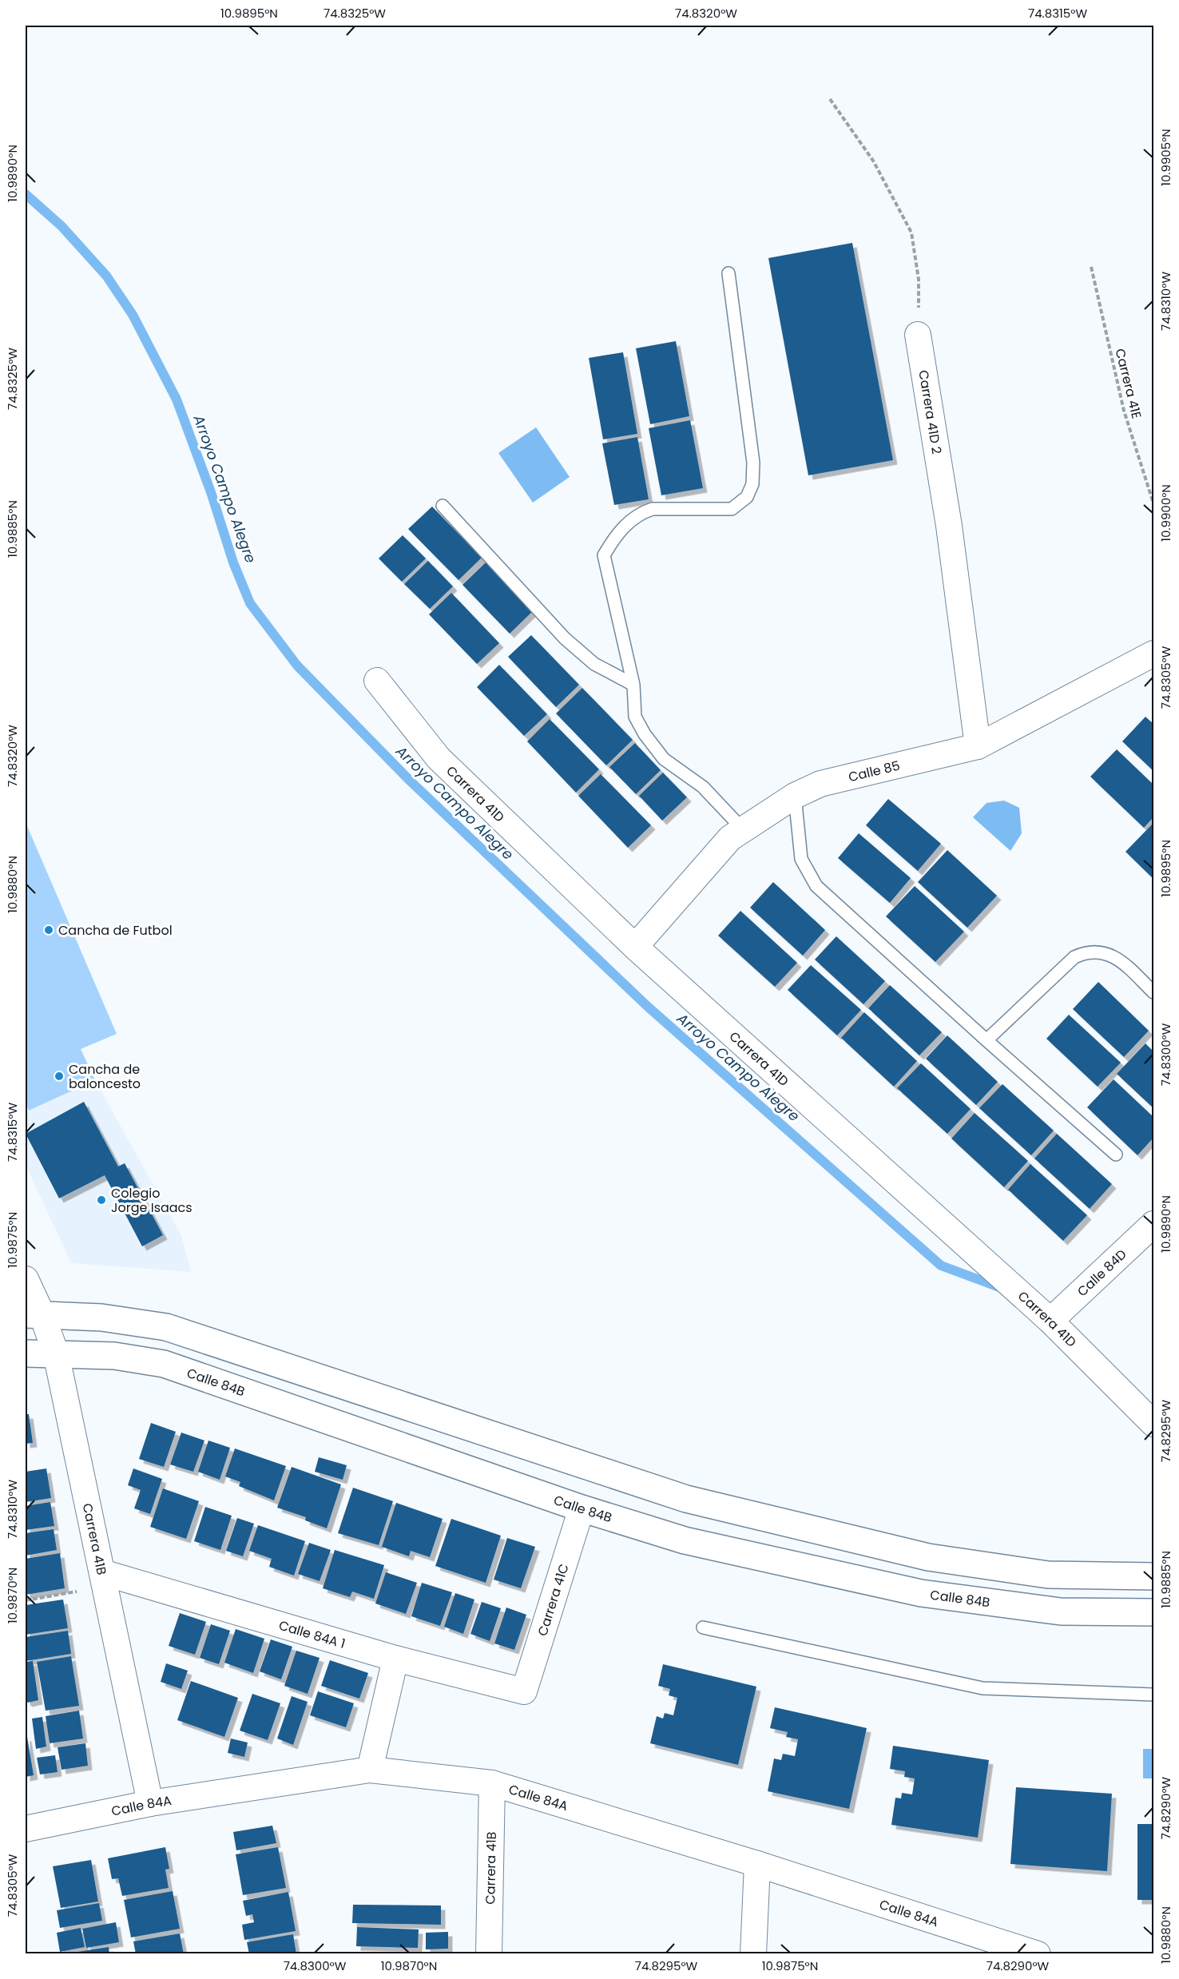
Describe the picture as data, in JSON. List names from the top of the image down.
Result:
{
  "streets": {
    "street": [
      "Carrera 41D 2",
      "Calle 85",
      "Carrera 41D",
      "Calle 84D",
      "Calle 84B",
      "Carrera 41B",
      "Carrera 41C",
      "Calle 84A 1",
      "Calle 84A"
    ],
    "path": ["Carrera 41E"]
  },
  "crossings": [
    ["Carrera 41D 2", "Calle 85"],
    ["Calle 85", "Carrera 41D"],
    ["Carrera 41D", "Calle 84D"],
    ["Calle 84B", "Carrera 41B"],
    ["Calle 84B", "Carrera 41C"],
    ["Carrera 41B", "Calle 84A 1"],
    ["Carrera 41B", "Calle 84A"],
    ["Carrera 41C", "Calle 84A 1"]
  ],
  "water": ["Arroyo Campo Alegre"],
  "places": ["Cancha de Futbol", "Cancha de baloncesto", "Colegio Jorge Isaacs"],
  "coordinates": [
    "10.9895°N",
    "74.8325°W",
    "74.8320°W",
    "74.8315°W",
    "10.9905°N",
    "10.9890°N",
    "74.8310°W",
    "10.9900°N",
    "10.9885°N",
    "74.8305°W",
    "10.9880°N",
    "74.8300°W",
    "10.9875°N",
    "74.8295°W",
    "10.9870°N",
    "74.8290°W"
  ]
}
